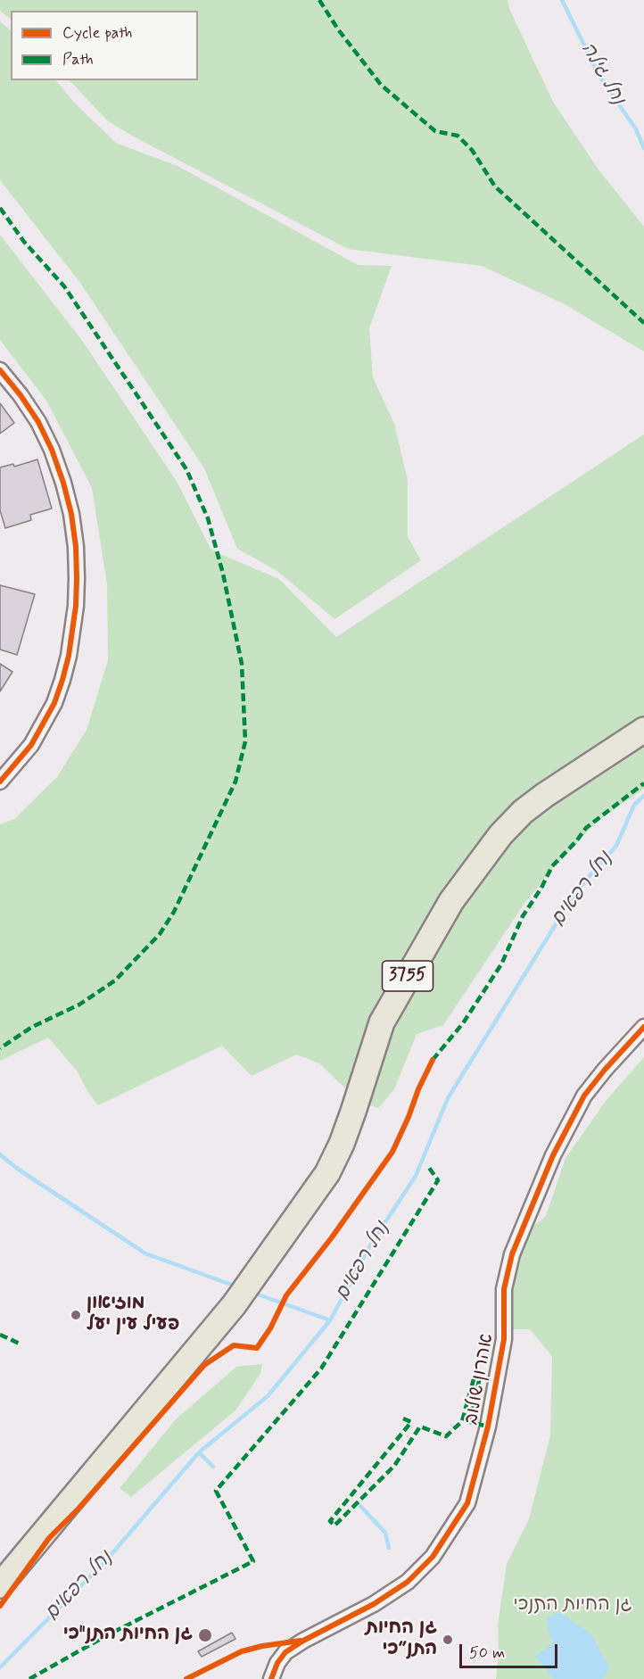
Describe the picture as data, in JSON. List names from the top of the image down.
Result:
{
  "streets": {
    "main road": ["3755"],
    "street": ["אהרון שולוב"]
  },
  "water": ["נחל גילה", "נחל רפאים"],
  "parks": ["גן החיות התנכי"],
  "places": ["מוזיאון פעיל עין יעל", "גן החיות התנ\"כי", "גן החיות התנ״כי"],
  "legend": ["Cycle path", "Path"],
  "scale_bar": "50 m"
}
